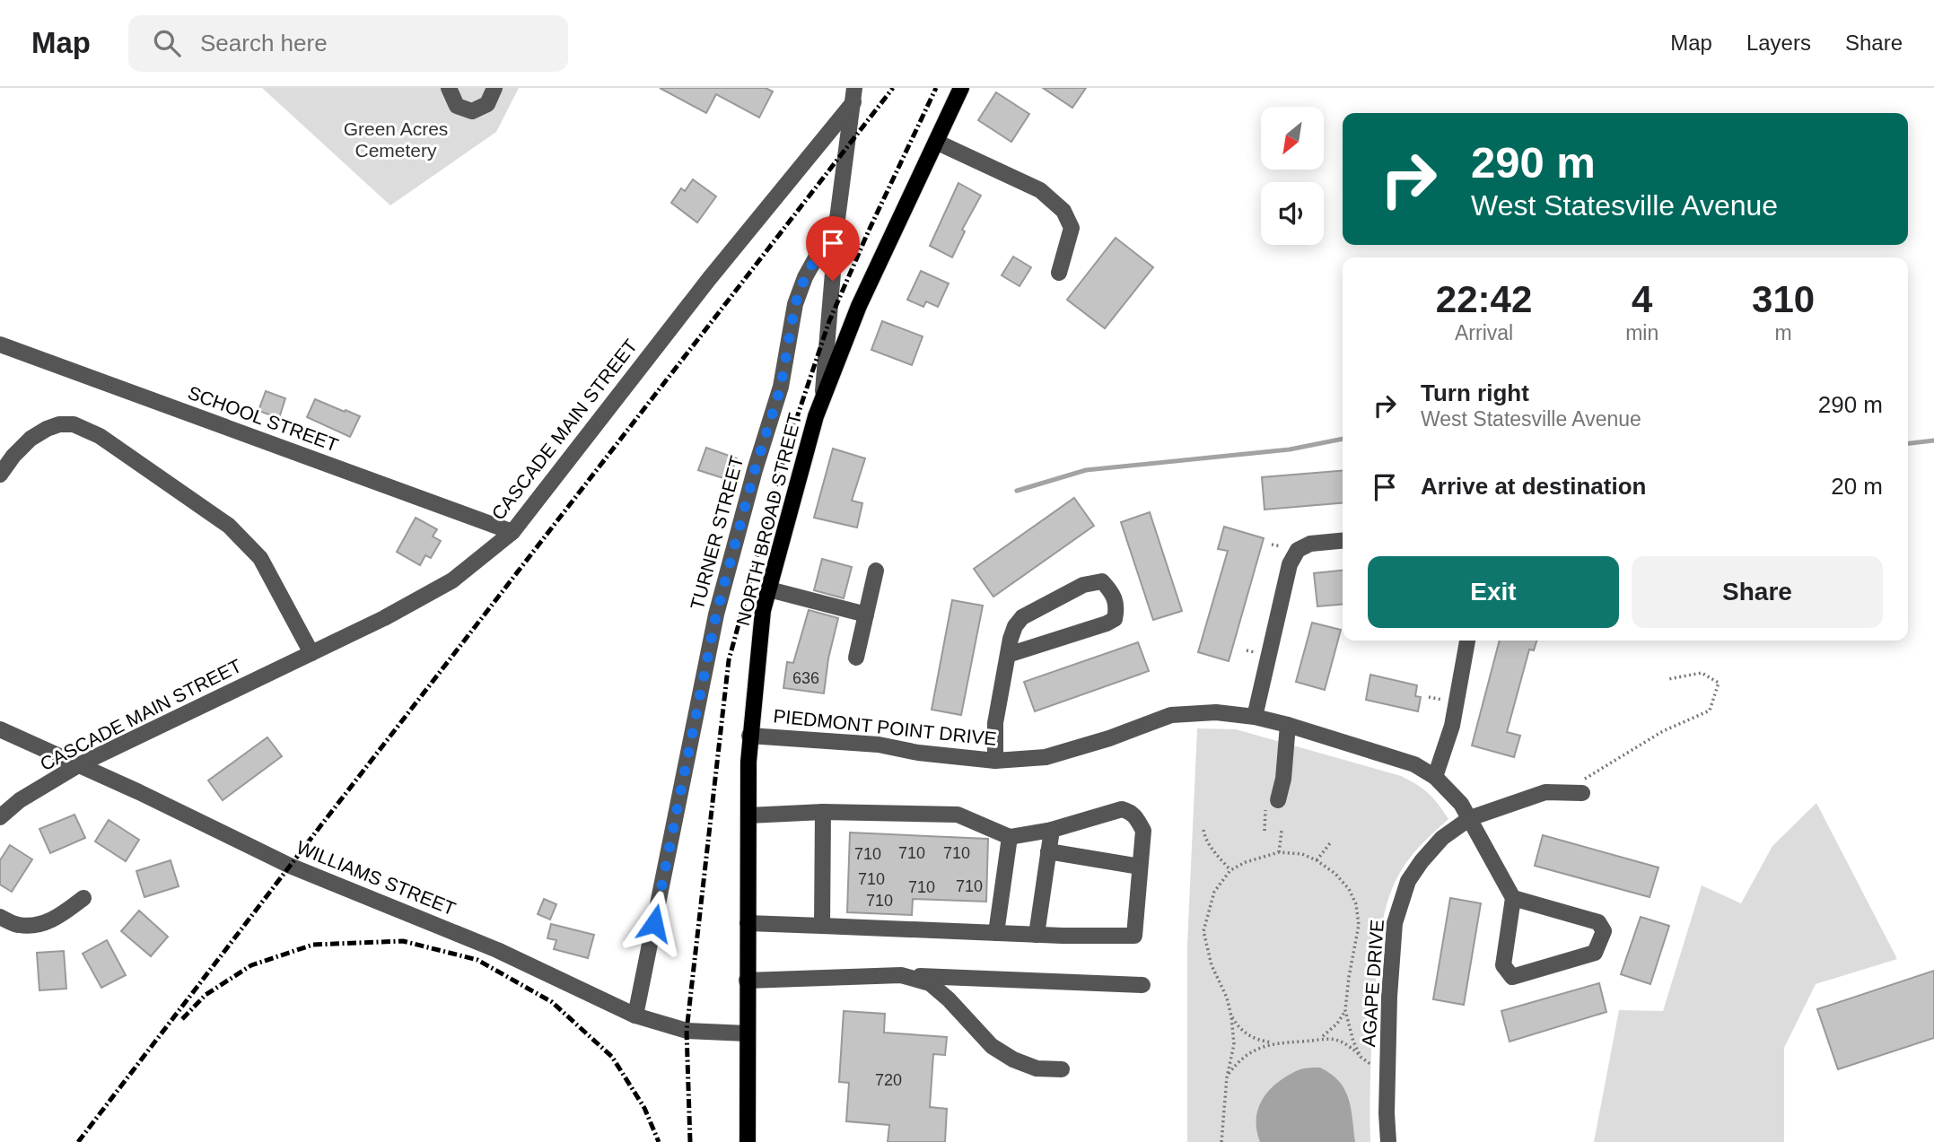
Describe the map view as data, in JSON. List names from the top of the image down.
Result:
{
  "streets": {
    "main road": ["NORTH BROAD STREET"],
    "street": [
      "SCHOOL STREET",
      "CASCADE MAIN STREET",
      "TURNER STREET",
      "PIEDMONT POINT DRIVE",
      "WILLIAMS STREET",
      "AGAPE DRIVE"
    ]
  },
  "crossings": [
    ["SCHOOL STREET", "CASCADE MAIN STREET"],
    ["CASCADE MAIN STREET", "WILLIAMS STREET"],
    ["NORTH BROAD STREET", "PIEDMONT POINT DRIVE"],
    ["NORTH BROAD STREET", "WILLIAMS STREET"],
    ["TURNER STREET", "WILLIAMS STREET"],
    ["PIEDMONT POINT DRIVE", "AGAPE DRIVE"]
  ],
  "parks": ["Green Acres Cemetery"],
  "house_numbers": [
    "636",
    "710",
    "710",
    "710",
    "710",
    "710",
    "710",
    "710",
    "720"
  ],
  "north": "bottom left",
  "page": {
    "header": "Map",
    "search": "Search here",
    "nav": ["Map", "Layers", "Share"],
    "turn": ["290 m", "West Statesville Avenue"],
    "eta": [
      "22:42",
      "Arrival",
      "4",
      "min",
      "310",
      "m"
    ],
    "list": [
      {
        "name": "Turn right",
        "note": "West Statesville Avenue",
        "value": "290 m"
      },
      {
        "name": "Arrive at destination",
        "value": "20 m"
      }
    ],
    "buttons": ["Exit", "Share"]
  }
}
